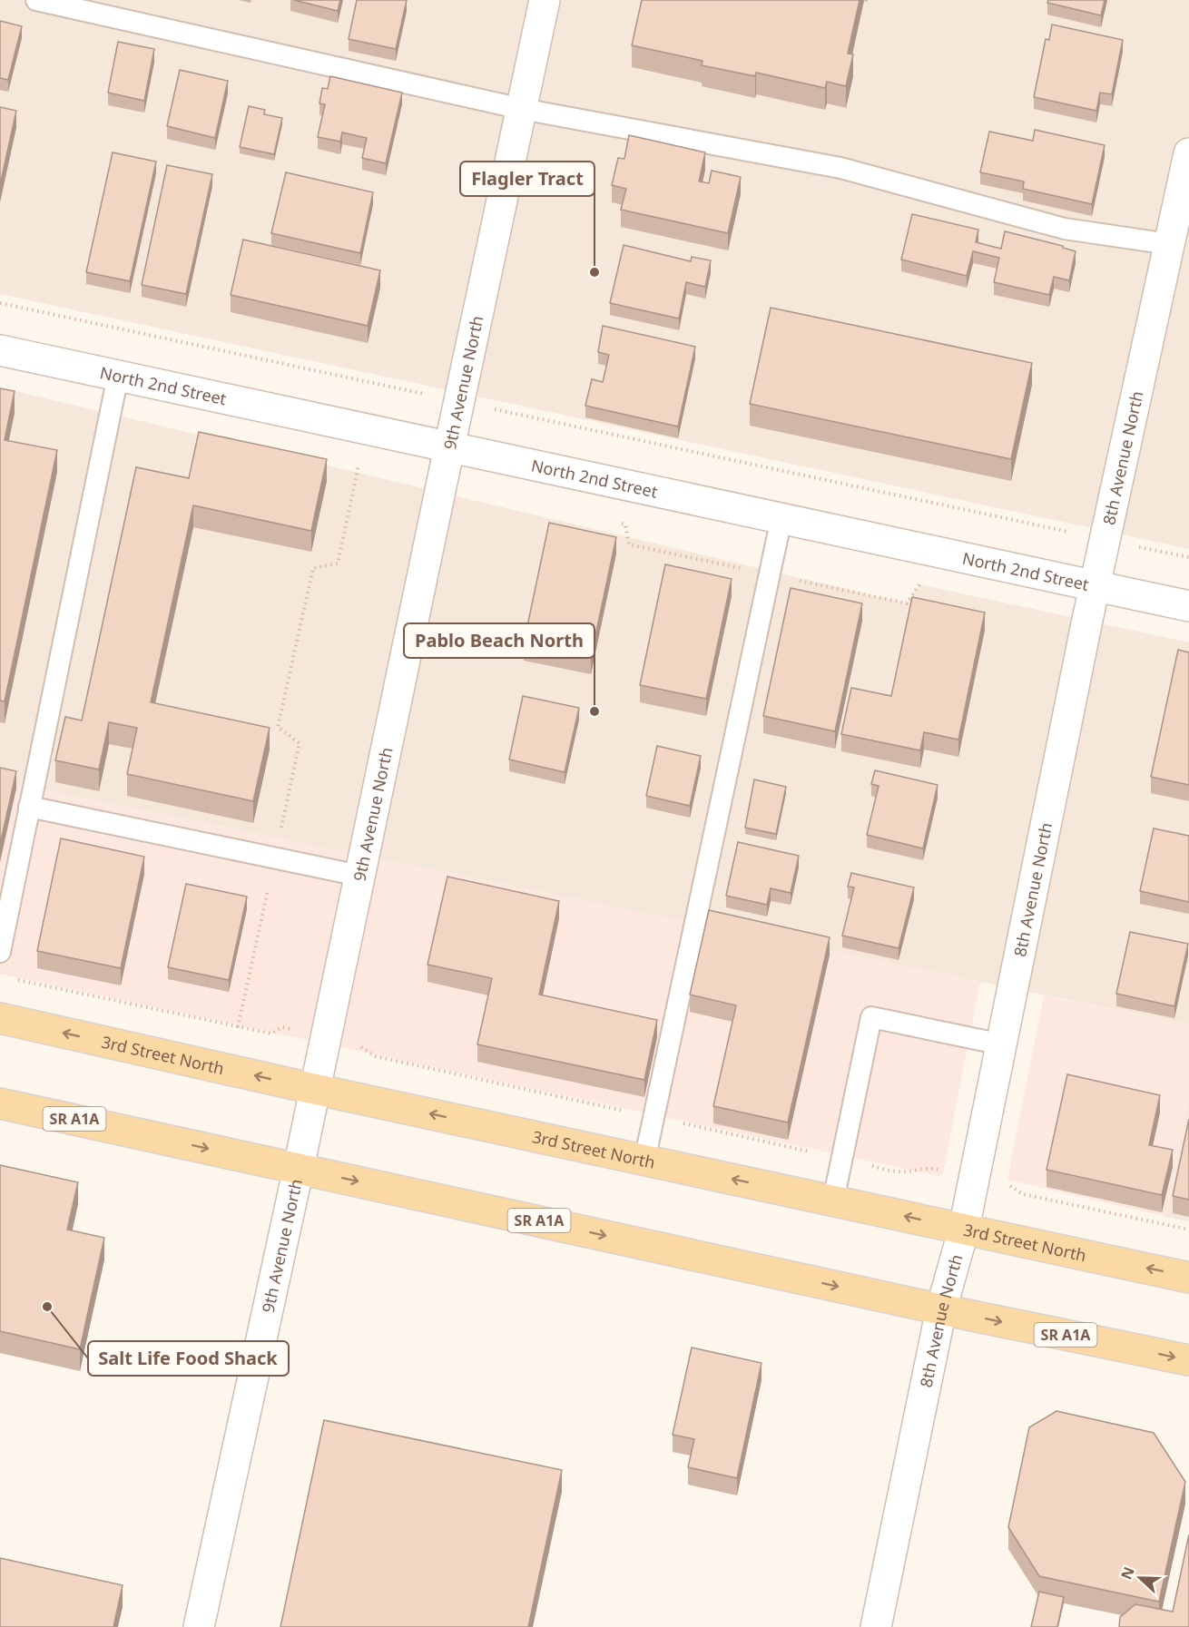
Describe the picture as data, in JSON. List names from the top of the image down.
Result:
{
  "streets": {
    "main road": ["3rd Street North", "SR A1A"],
    "street": ["9th Avenue North", "North 2nd Street", "8th Avenue North"]
  },
  "crossings": [
    ["9th Avenue North", "North 2nd Street"],
    ["9th Avenue North", "3rd Street North"],
    ["9th Avenue North", "SR A1A"],
    ["North 2nd Street", "8th Avenue North"],
    ["8th Avenue North", "3rd Street North"],
    ["8th Avenue North", "SR A1A"]
  ],
  "places": ["Flagler Tract", "Pablo Beach North", "Salt Life Food Shack"],
  "north": "left"
}
